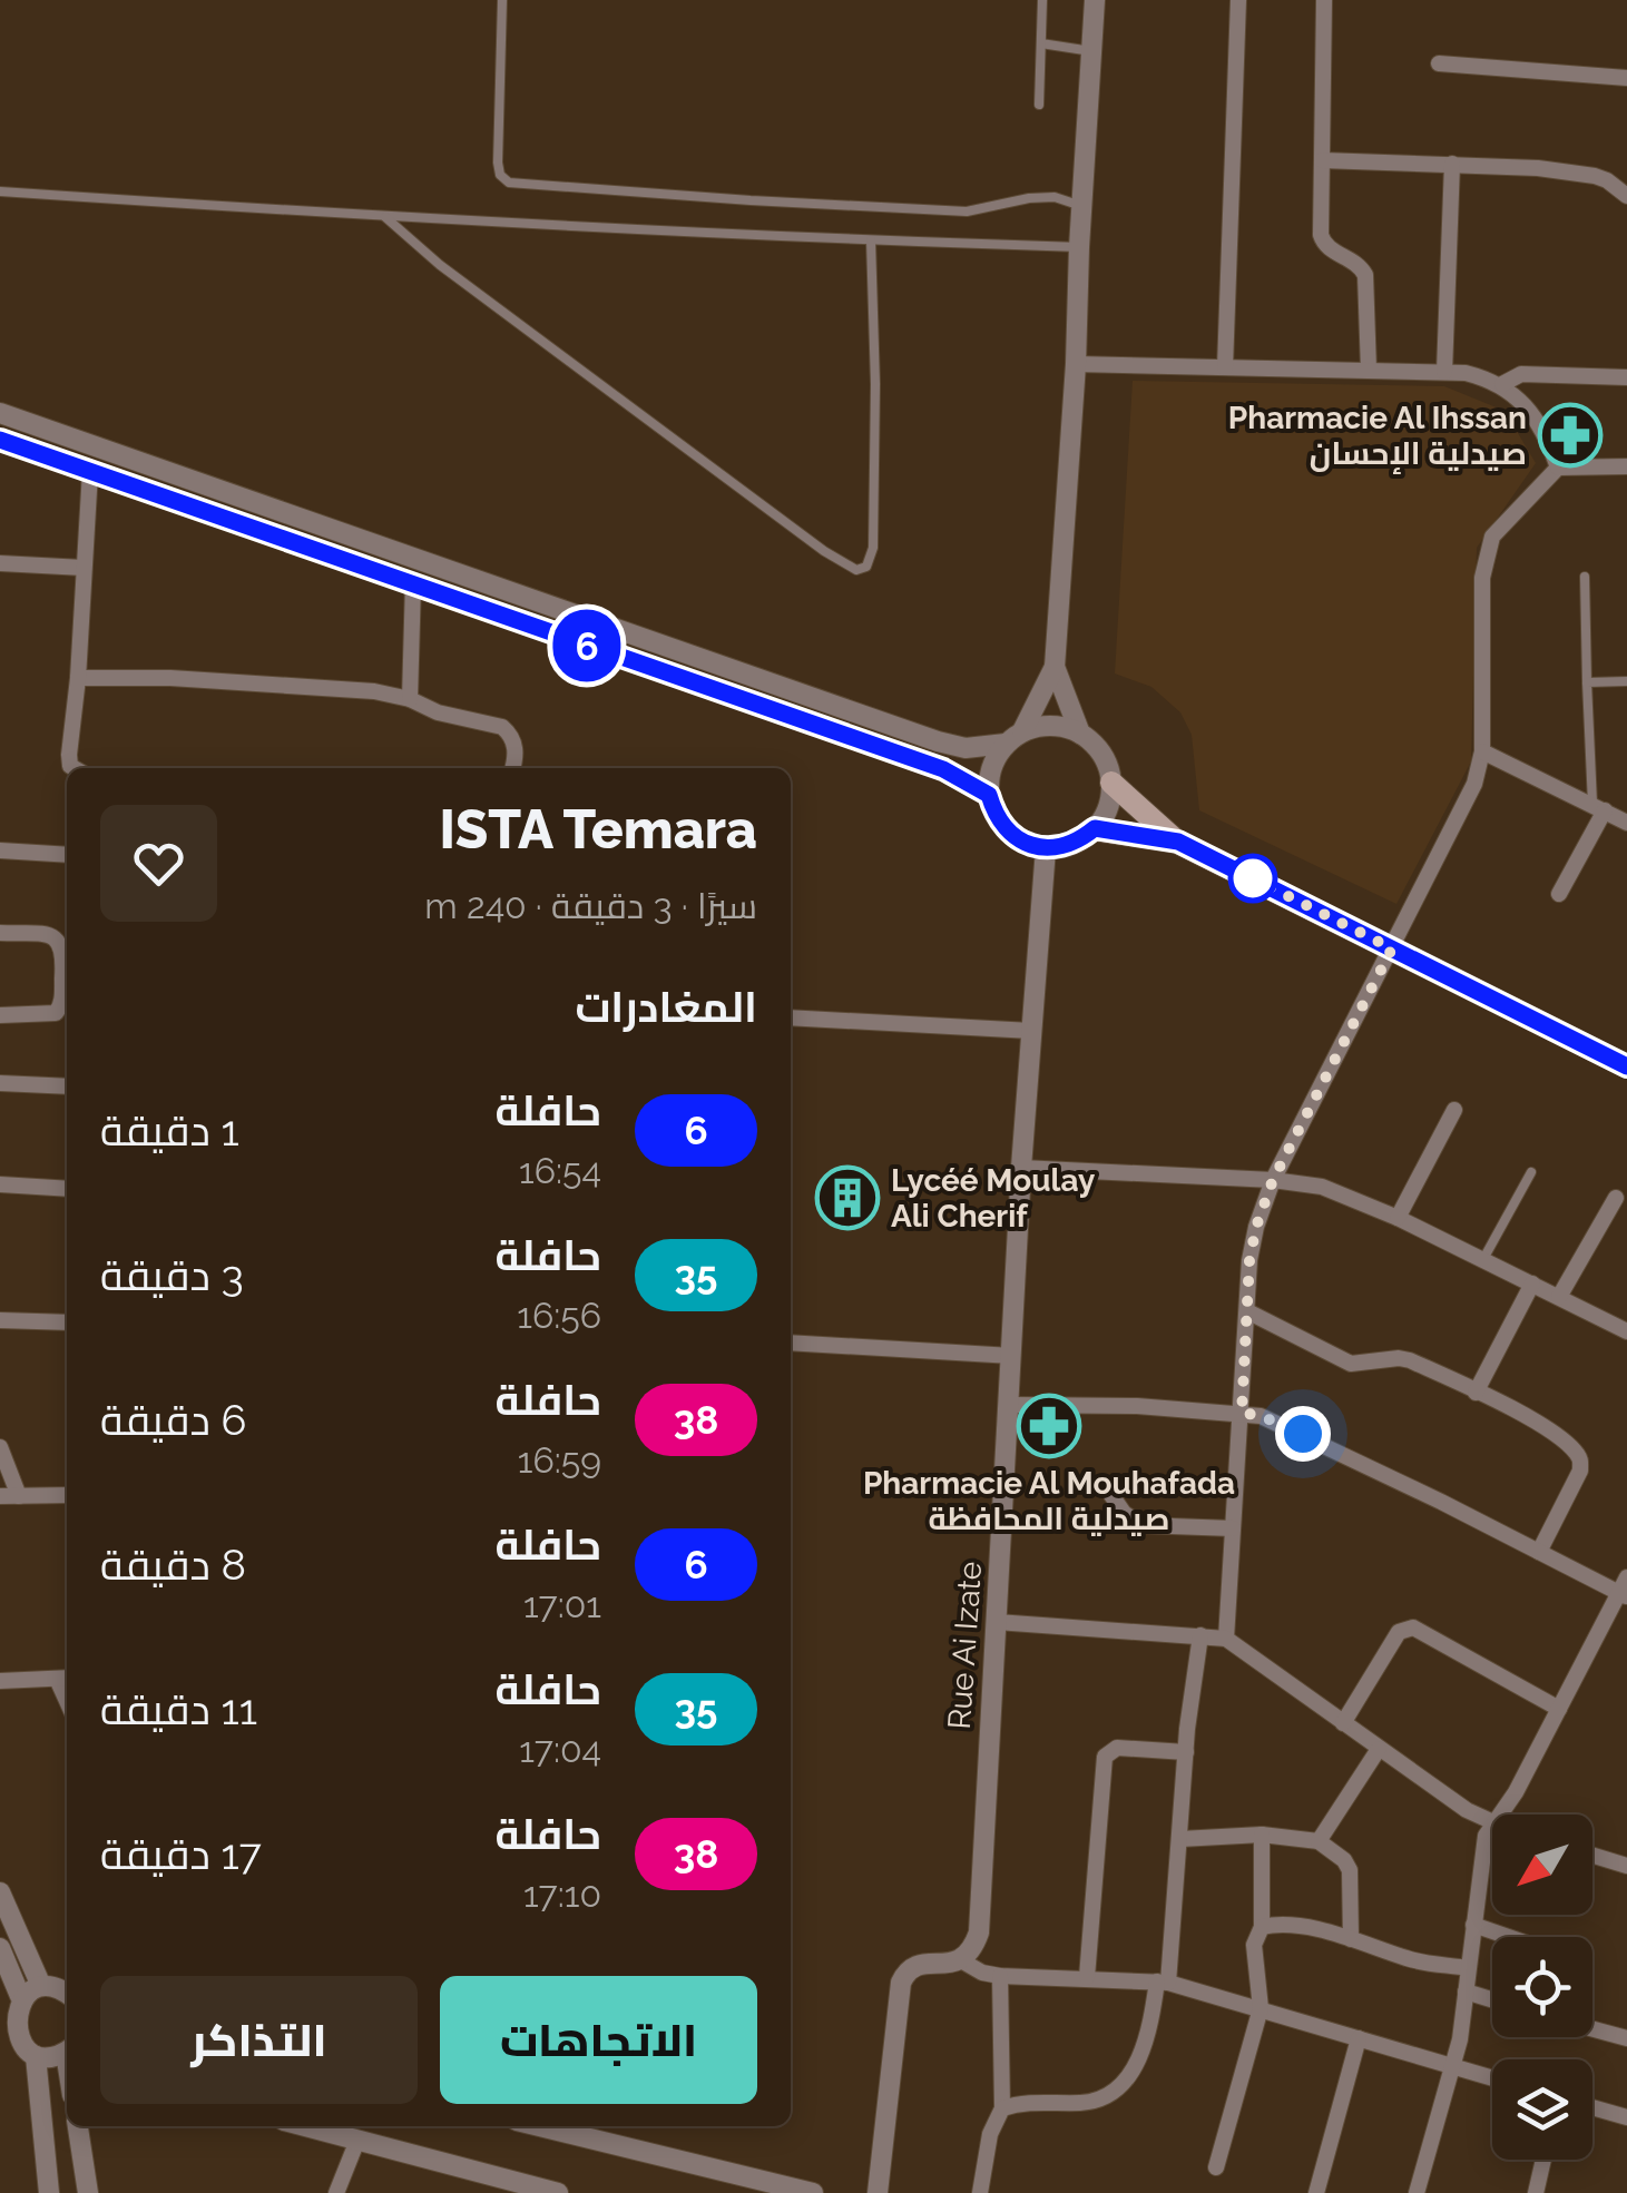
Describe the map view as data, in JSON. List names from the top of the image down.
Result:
{
  "streets": {
    "street": ["Rue Ai Izate"]
  },
  "places": {
    "pharmacy": ["Pharmacie Al Ihssan صيدلية الإحسان", "Pharmacie Al Mouhafada صيدلية المحافظة"],
    "building": ["Lycéé Moulay Ali Cherif"]
  },
  "lines": ["bus line 6"],
  "north": "bottom left",
  "page": {
    "on_map": "6",
    "heading": [
      ["ISTA Temara", "سيرًا · 3 دقيقة · 240 m"],
      "المغادرات"
    ],
    "list": [
      {
        "mark": "6",
        "name": "حافلة",
        "note": "16:54",
        "value": "1 دقيقة"
      },
      {
        "mark": "35",
        "name": "حافلة",
        "note": "16:56",
        "value": "3 دقيقة"
      },
      {
        "mark": "38",
        "name": "حافلة",
        "note": "16:59",
        "value": "6 دقيقة"
      },
      {
        "mark": "6",
        "name": "حافلة",
        "note": "17:01",
        "value": "8 دقيقة"
      },
      {
        "mark": "35",
        "name": "حافلة",
        "note": "17:04",
        "value": "11 دقيقة"
      },
      {
        "mark": "38",
        "name": "حافلة",
        "note": "17:10",
        "value": "17 دقيقة"
      }
    ],
    "buttons": ["الاتجاهات", "التذاكر"]
  }
}
